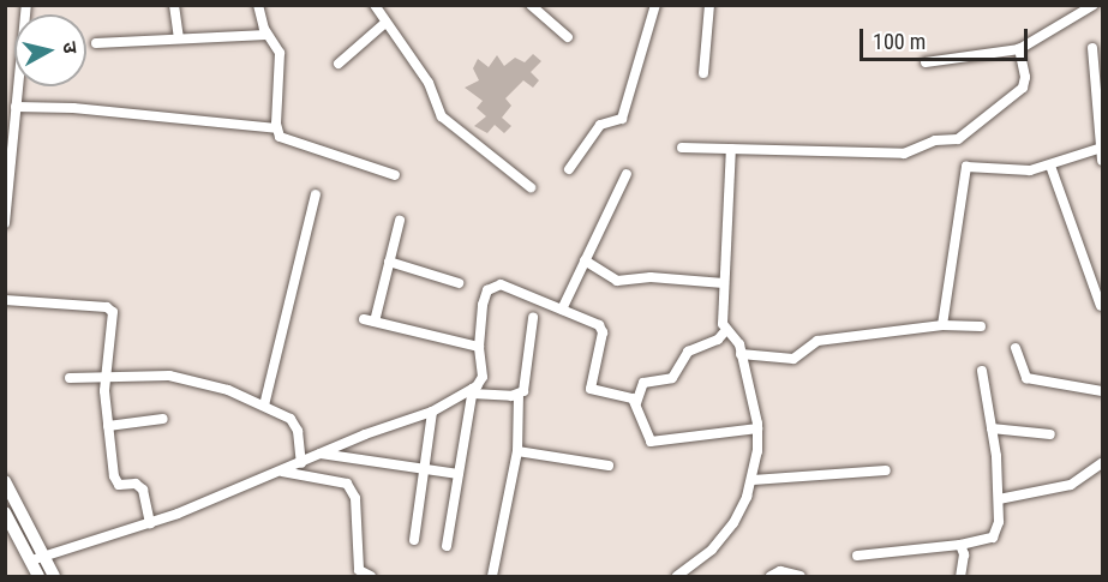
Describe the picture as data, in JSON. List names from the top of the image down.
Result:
{
  "scale_bar": "100 m",
  "north": "right"
}
